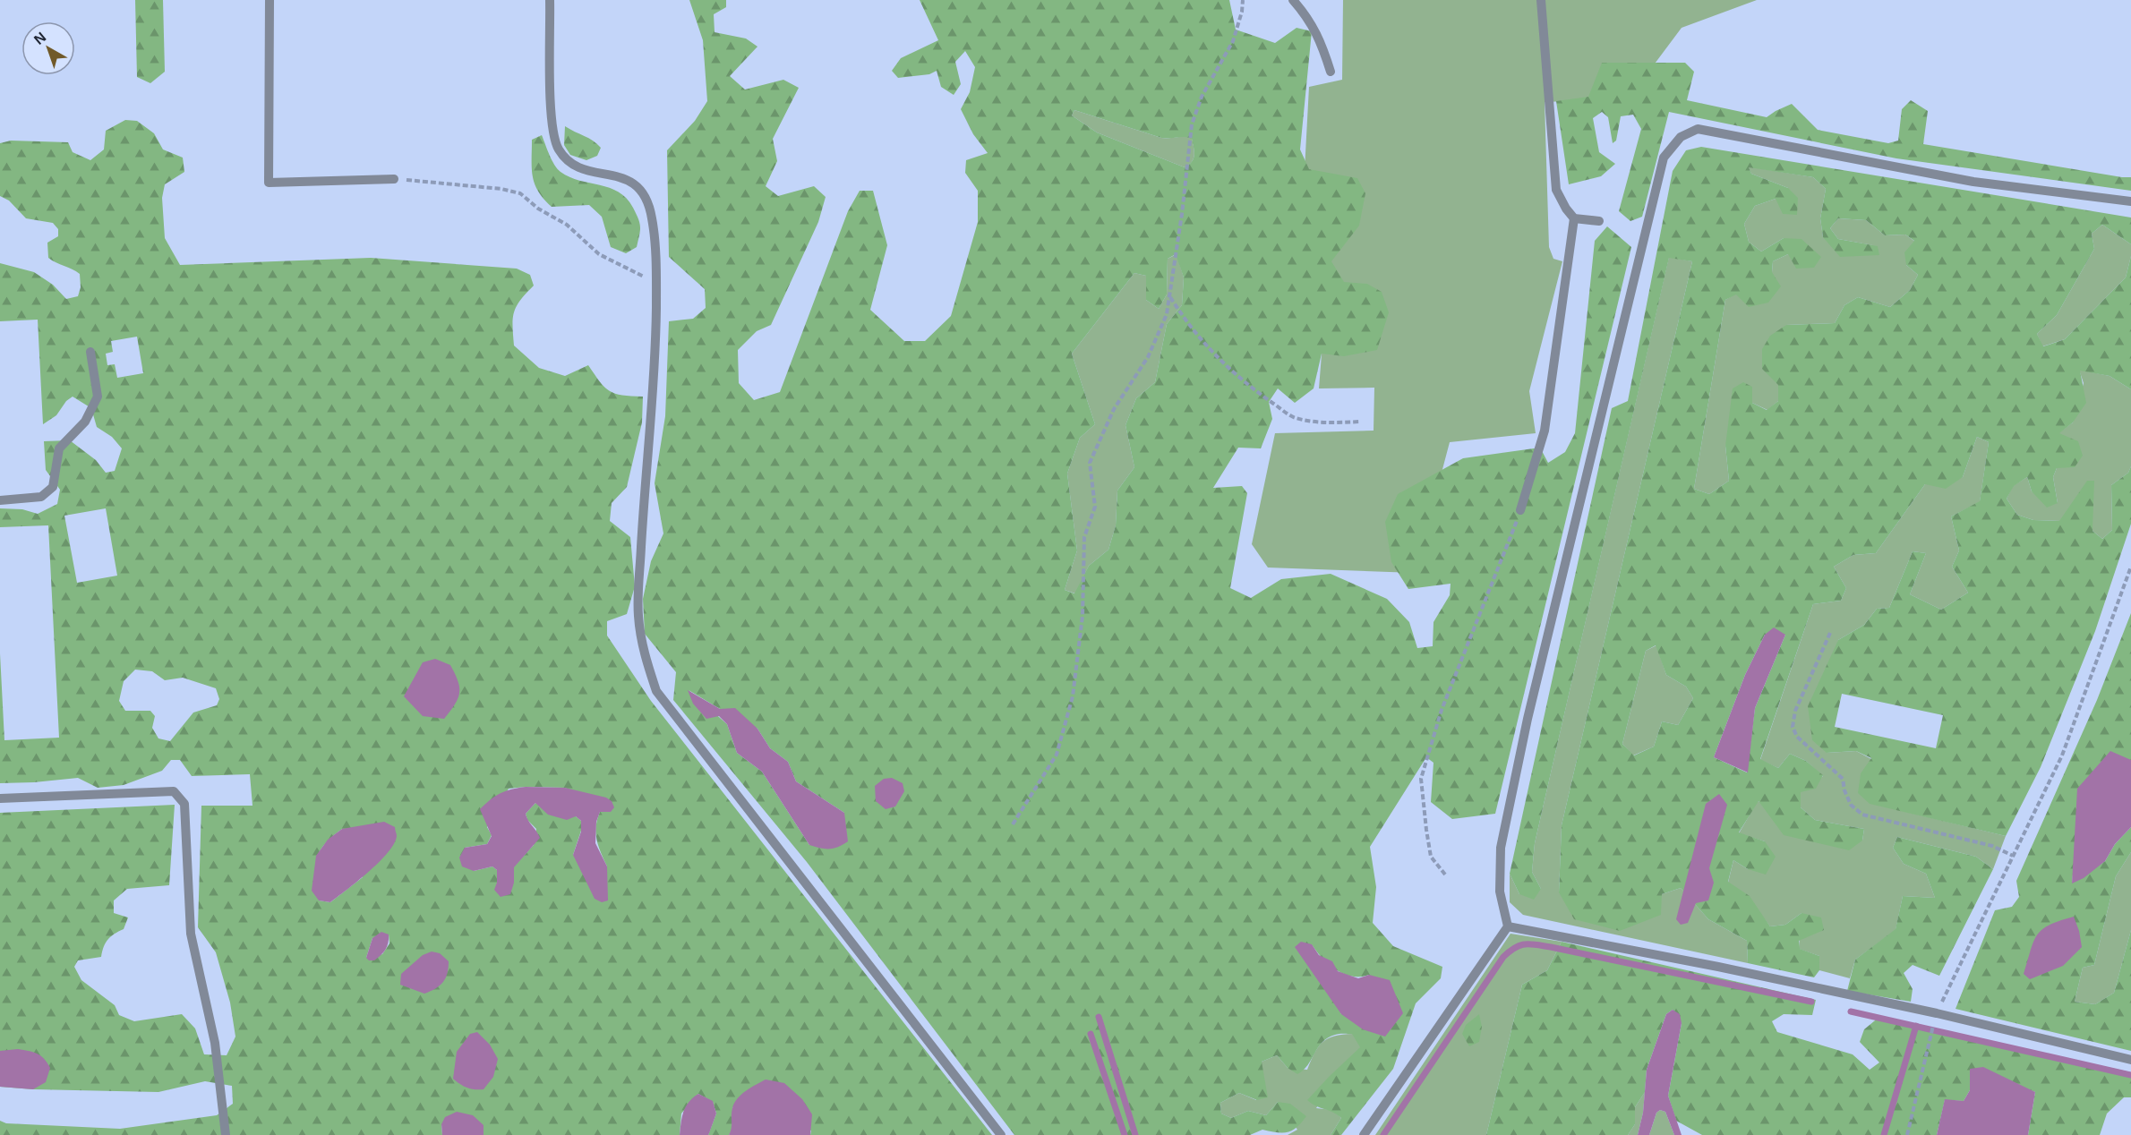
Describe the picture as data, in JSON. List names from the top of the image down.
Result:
{
  "north": "top left"
}
